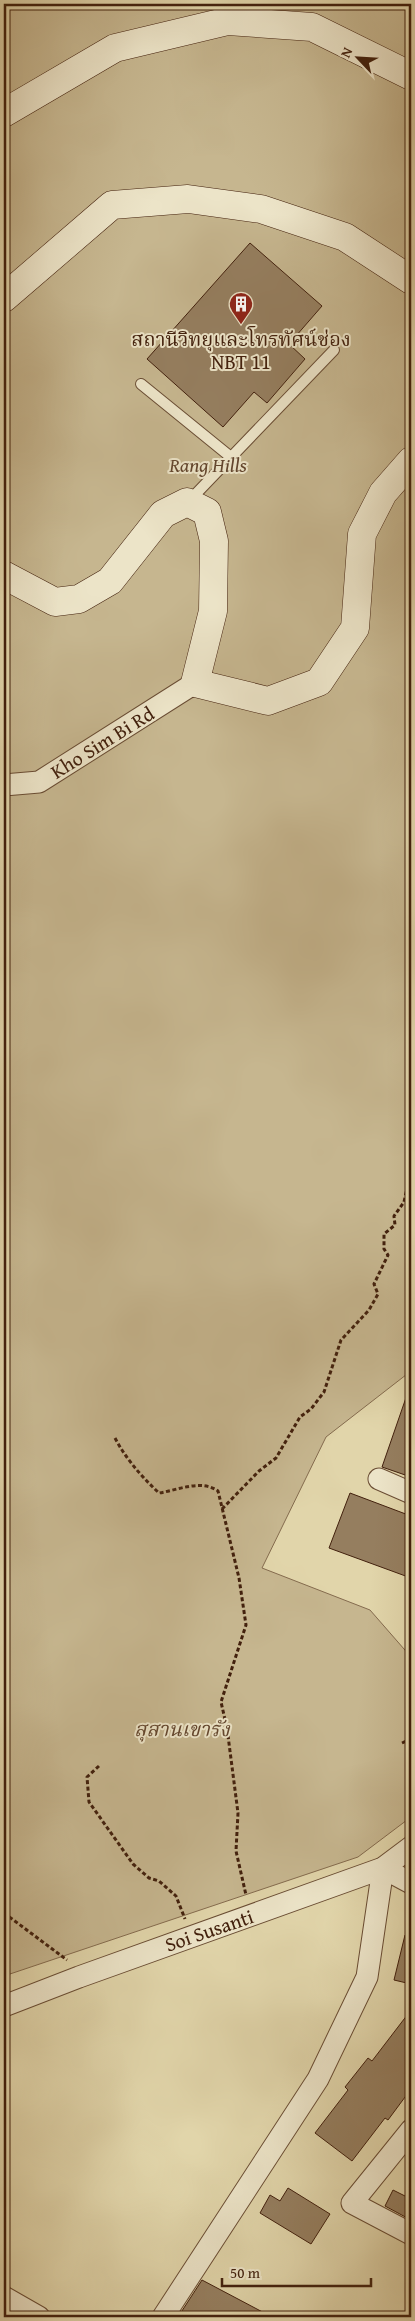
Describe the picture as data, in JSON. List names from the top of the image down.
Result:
{
  "streets": {
    "street": ["Kho Sim Bi Rd", "Soi Susanti"]
  },
  "parks": ["Rang Hills", "สุสานเขารัง"],
  "places": {
    "building": ["สถานีวิทยุและโทรทัศน์ช่อง NBT 11"]
  },
  "scale_bar": "50 m",
  "north": "top left"
}
